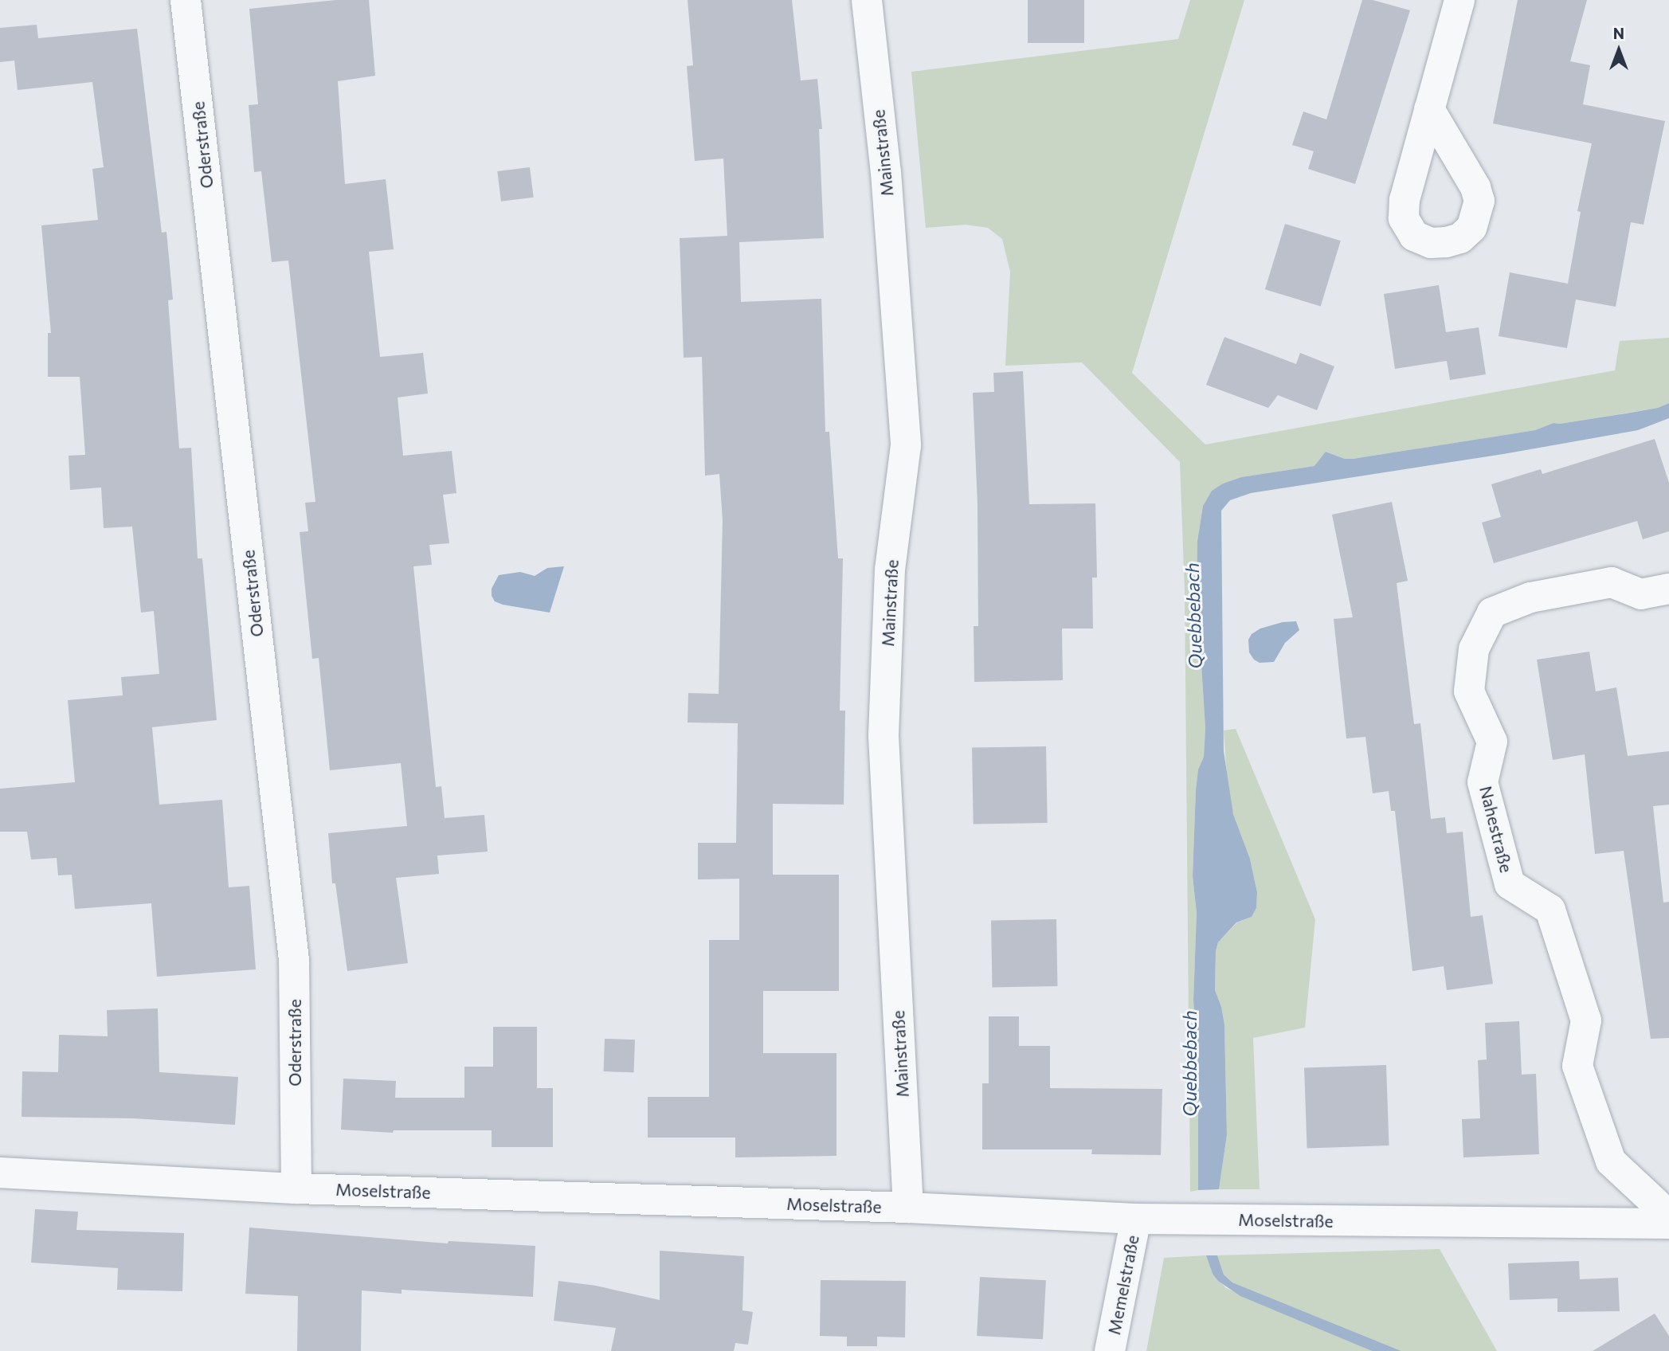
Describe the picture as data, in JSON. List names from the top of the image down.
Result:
{
  "streets": {
    "street": [
      "Oderstraße",
      "Mainstraße",
      "Nahestraße",
      "Moselstraße",
      "Memelstraße"
    ]
  },
  "crossings": [
    ["Oderstraße", "Moselstraße"],
    ["Mainstraße", "Moselstraße"],
    ["Moselstraße", "Memelstraße"]
  ],
  "water": ["Quebbebach"],
  "north": "top"
}
